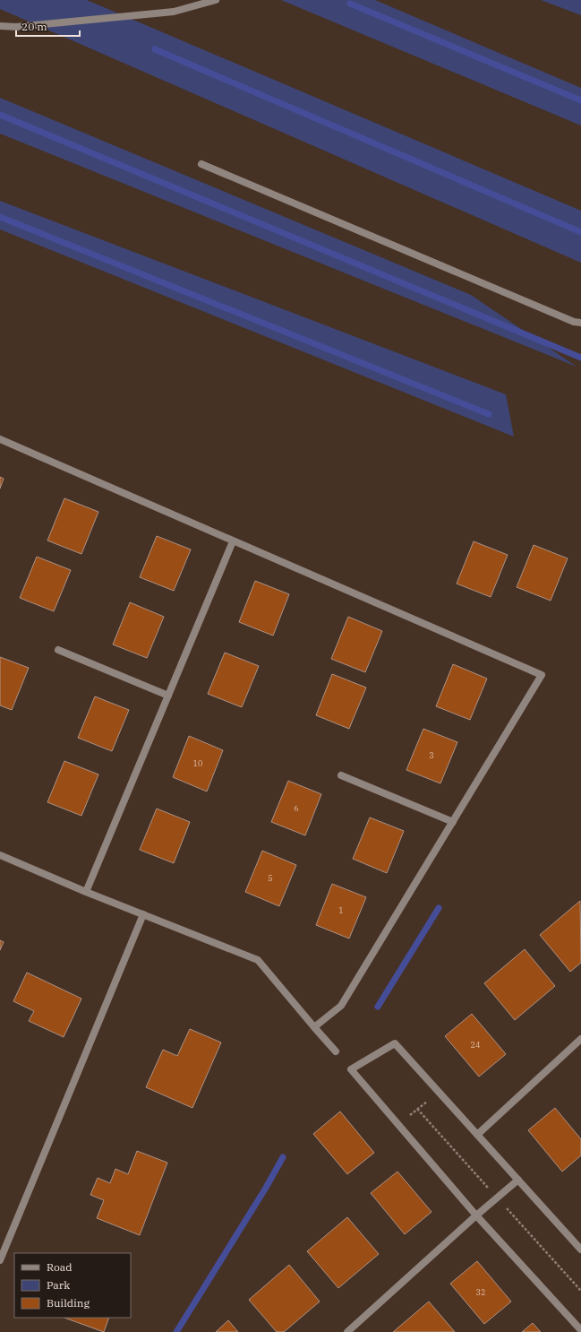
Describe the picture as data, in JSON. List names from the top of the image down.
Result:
{
  "house_numbers": [
    "3",
    "10",
    "6",
    "5",
    "1",
    "24",
    "32"
  ],
  "legend": ["Road", "Park", "Building"],
  "scale_bar": "20 m"
}
